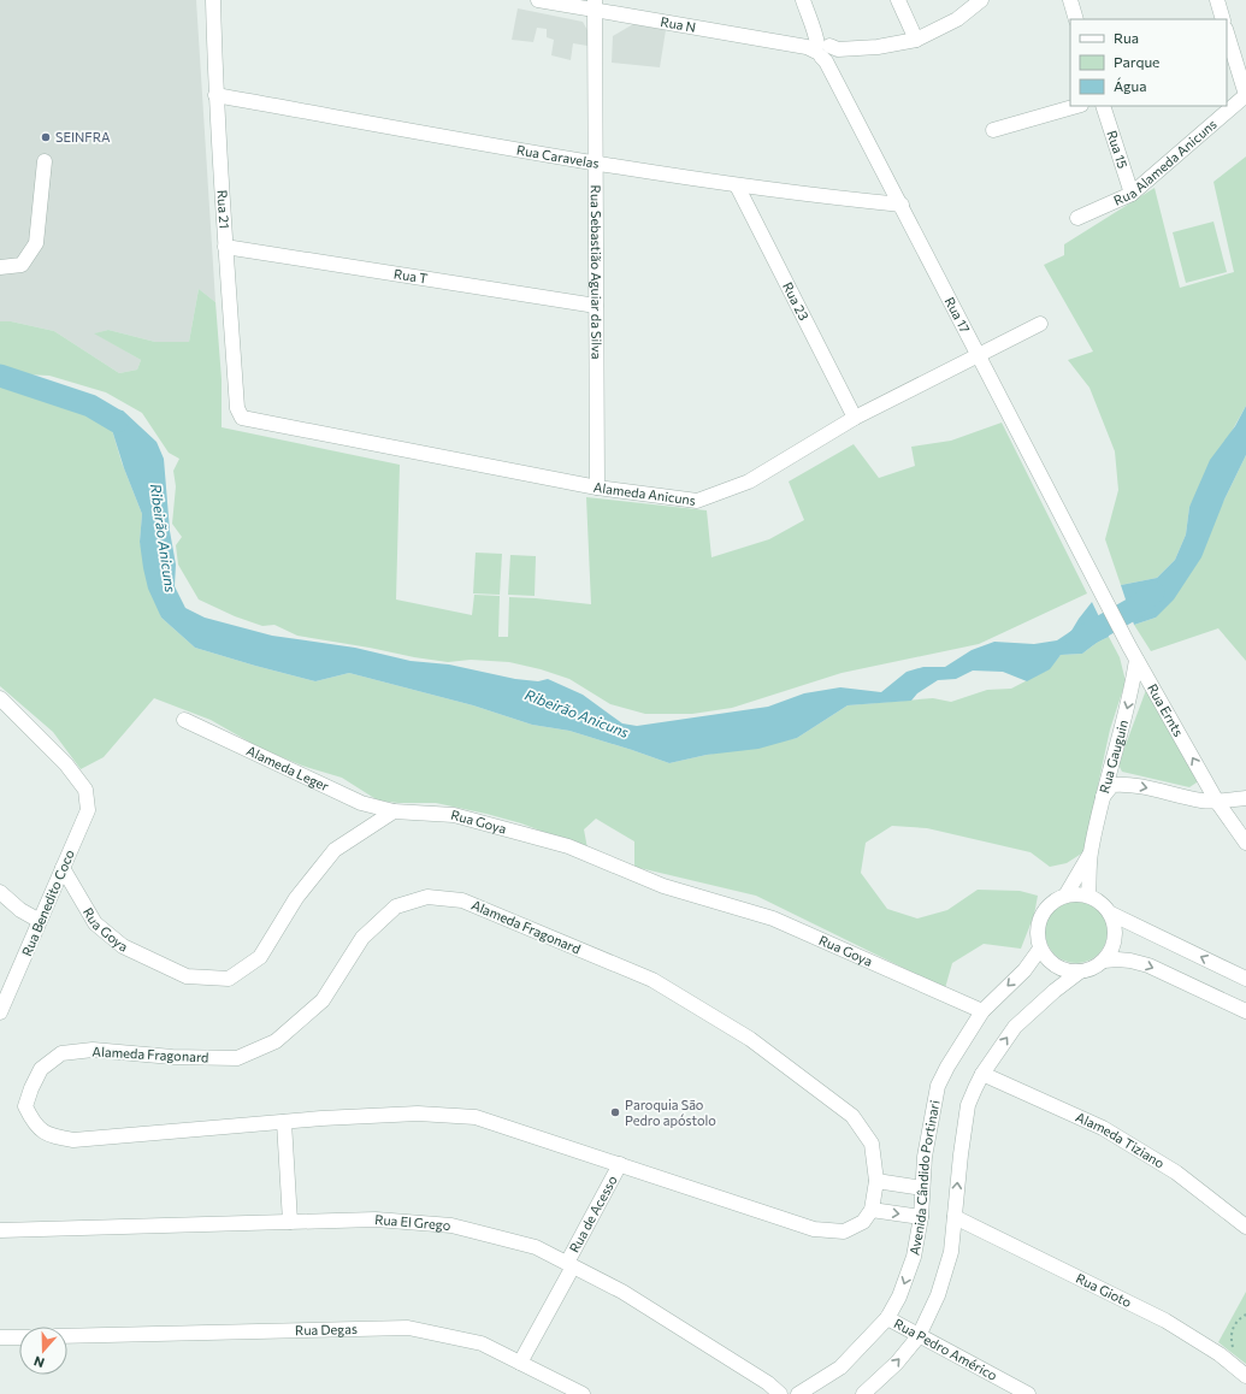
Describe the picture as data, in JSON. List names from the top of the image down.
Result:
{
  "streets": {
    "street": [
      "Rua N",
      "Rua 15",
      "Rua Caravelas",
      "Rua Alameda Anicuns",
      "Rua 21",
      "Rua Sebastião Aguiar da Silva",
      "Rua T",
      "Rua 23",
      "Rua 17",
      "Alameda Anicuns",
      "Rua Ernts",
      "Rua Gauguin",
      "Alameda Leger",
      "Rua Goya",
      "Rua Benedito Coco",
      "Alameda Fragonard",
      "Alameda Tiziano",
      "Avenida Cândido Portinari",
      "Rua de Acesso",
      "Rua El Grego",
      "Rua Gioto",
      "Rua Degas",
      "Rua Pedro Américo"
    ]
  },
  "crossings": [
    ["Rua N", "Rua Sebastião Aguiar da Silva"],
    ["Rua N", "Rua 17"],
    ["Rua 15", "Rua Alameda Anicuns"],
    ["Rua Caravelas", "Rua 21"],
    ["Rua Caravelas", "Rua Sebastião Aguiar da Silva"],
    ["Rua Caravelas", "Rua 23"],
    ["Rua Caravelas", "Rua 17"],
    ["Rua 21", "Rua T"],
    ["Rua 21", "Alameda Anicuns"],
    ["Rua Sebastião Aguiar da Silva", "Rua T"],
    ["Rua Sebastião Aguiar da Silva", "Alameda Anicuns"],
    ["Rua 23", "Alameda Anicuns"],
    ["Rua 17", "Alameda Anicuns"],
    ["Rua 17", "Rua Ernts"],
    ["Rua Ernts", "Rua Gauguin"],
    ["Rua Gauguin", "Avenida Cândido Portinari"],
    ["Alameda Leger", "Rua Goya"],
    ["Rua Goya", "Rua Benedito Coco"],
    ["Rua Goya", "Avenida Cândido Portinari"],
    ["Alameda Fragonard", "Rua de Acesso"],
    ["Avenida Cândido Portinari", "Rua Pedro Américo"],
    ["Rua de Acesso", "Rua El Grego"],
    ["Rua de Acesso", "Rua Degas"]
  ],
  "one_way": ["Rua Ernts", "Rua Gauguin"],
  "water": ["Ribeirão Anicuns"],
  "places": ["SEINFRA", "Paroquia São Pedro apóstolo"],
  "legend": ["Rua", "Parque", "Água"],
  "north": "bottom"
}
